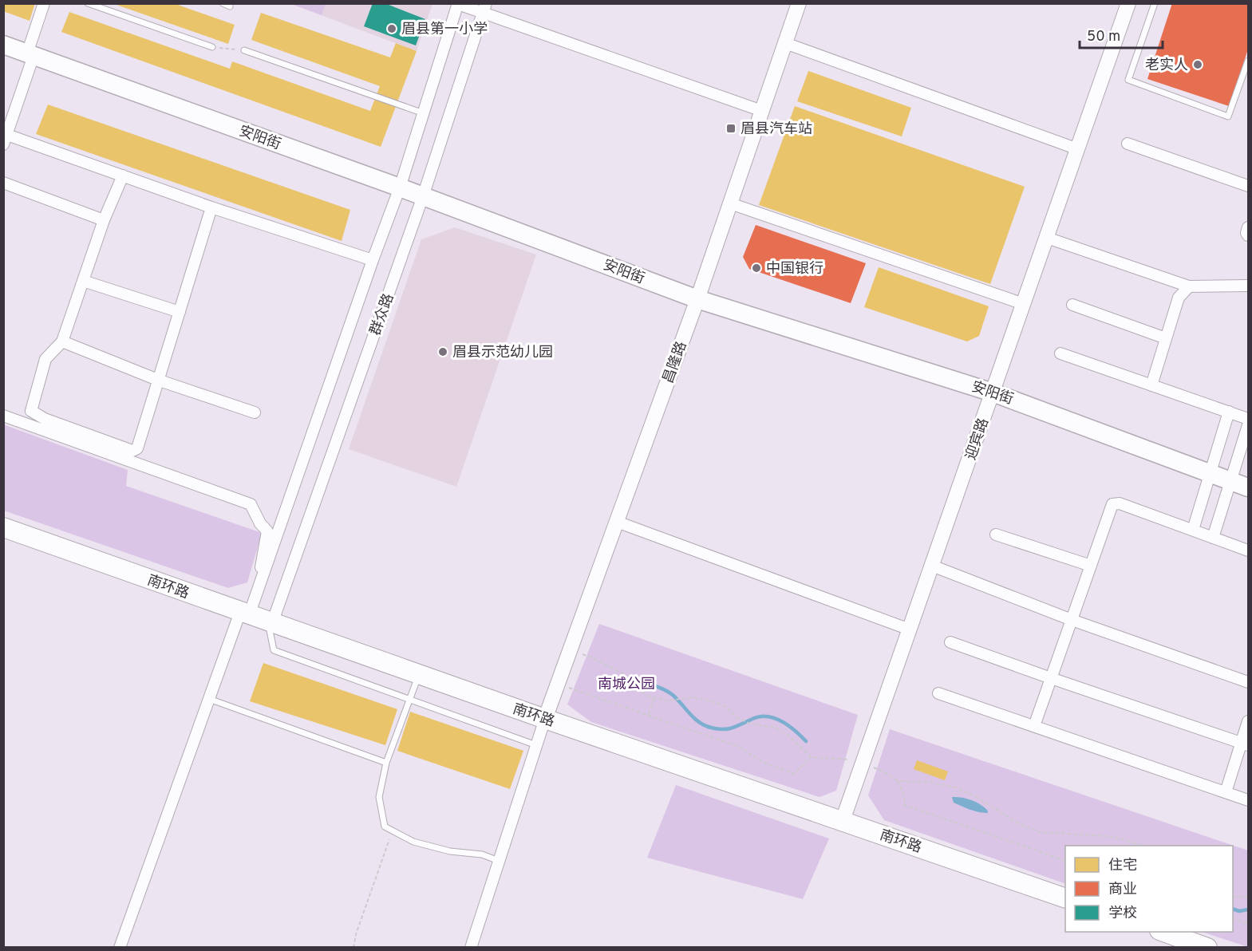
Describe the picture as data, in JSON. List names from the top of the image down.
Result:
{
  "streets": {
    "highway": ["南环路"],
    "main road": ["安阳街"],
    "street": ["群众路", "昌隆路", "迎宾路"]
  },
  "crossings": [
    ["安阳街", "群众路"],
    ["安阳街", "昌隆路"],
    ["安阳街", "迎宾路"],
    ["群众路", "南环路"],
    ["昌隆路", "南环路"],
    ["迎宾路", "南环路"]
  ],
  "parks": ["南城公园"],
  "places": {
    "other": [
      "眉县第一小学",
      "老实人",
      "中国银行",
      "眉县示范幼儿园"
    ],
    "transit": ["眉县汽车站"]
  },
  "legend": ["住宅", "商业", "学校"],
  "scale_bar": "50 m"
}
